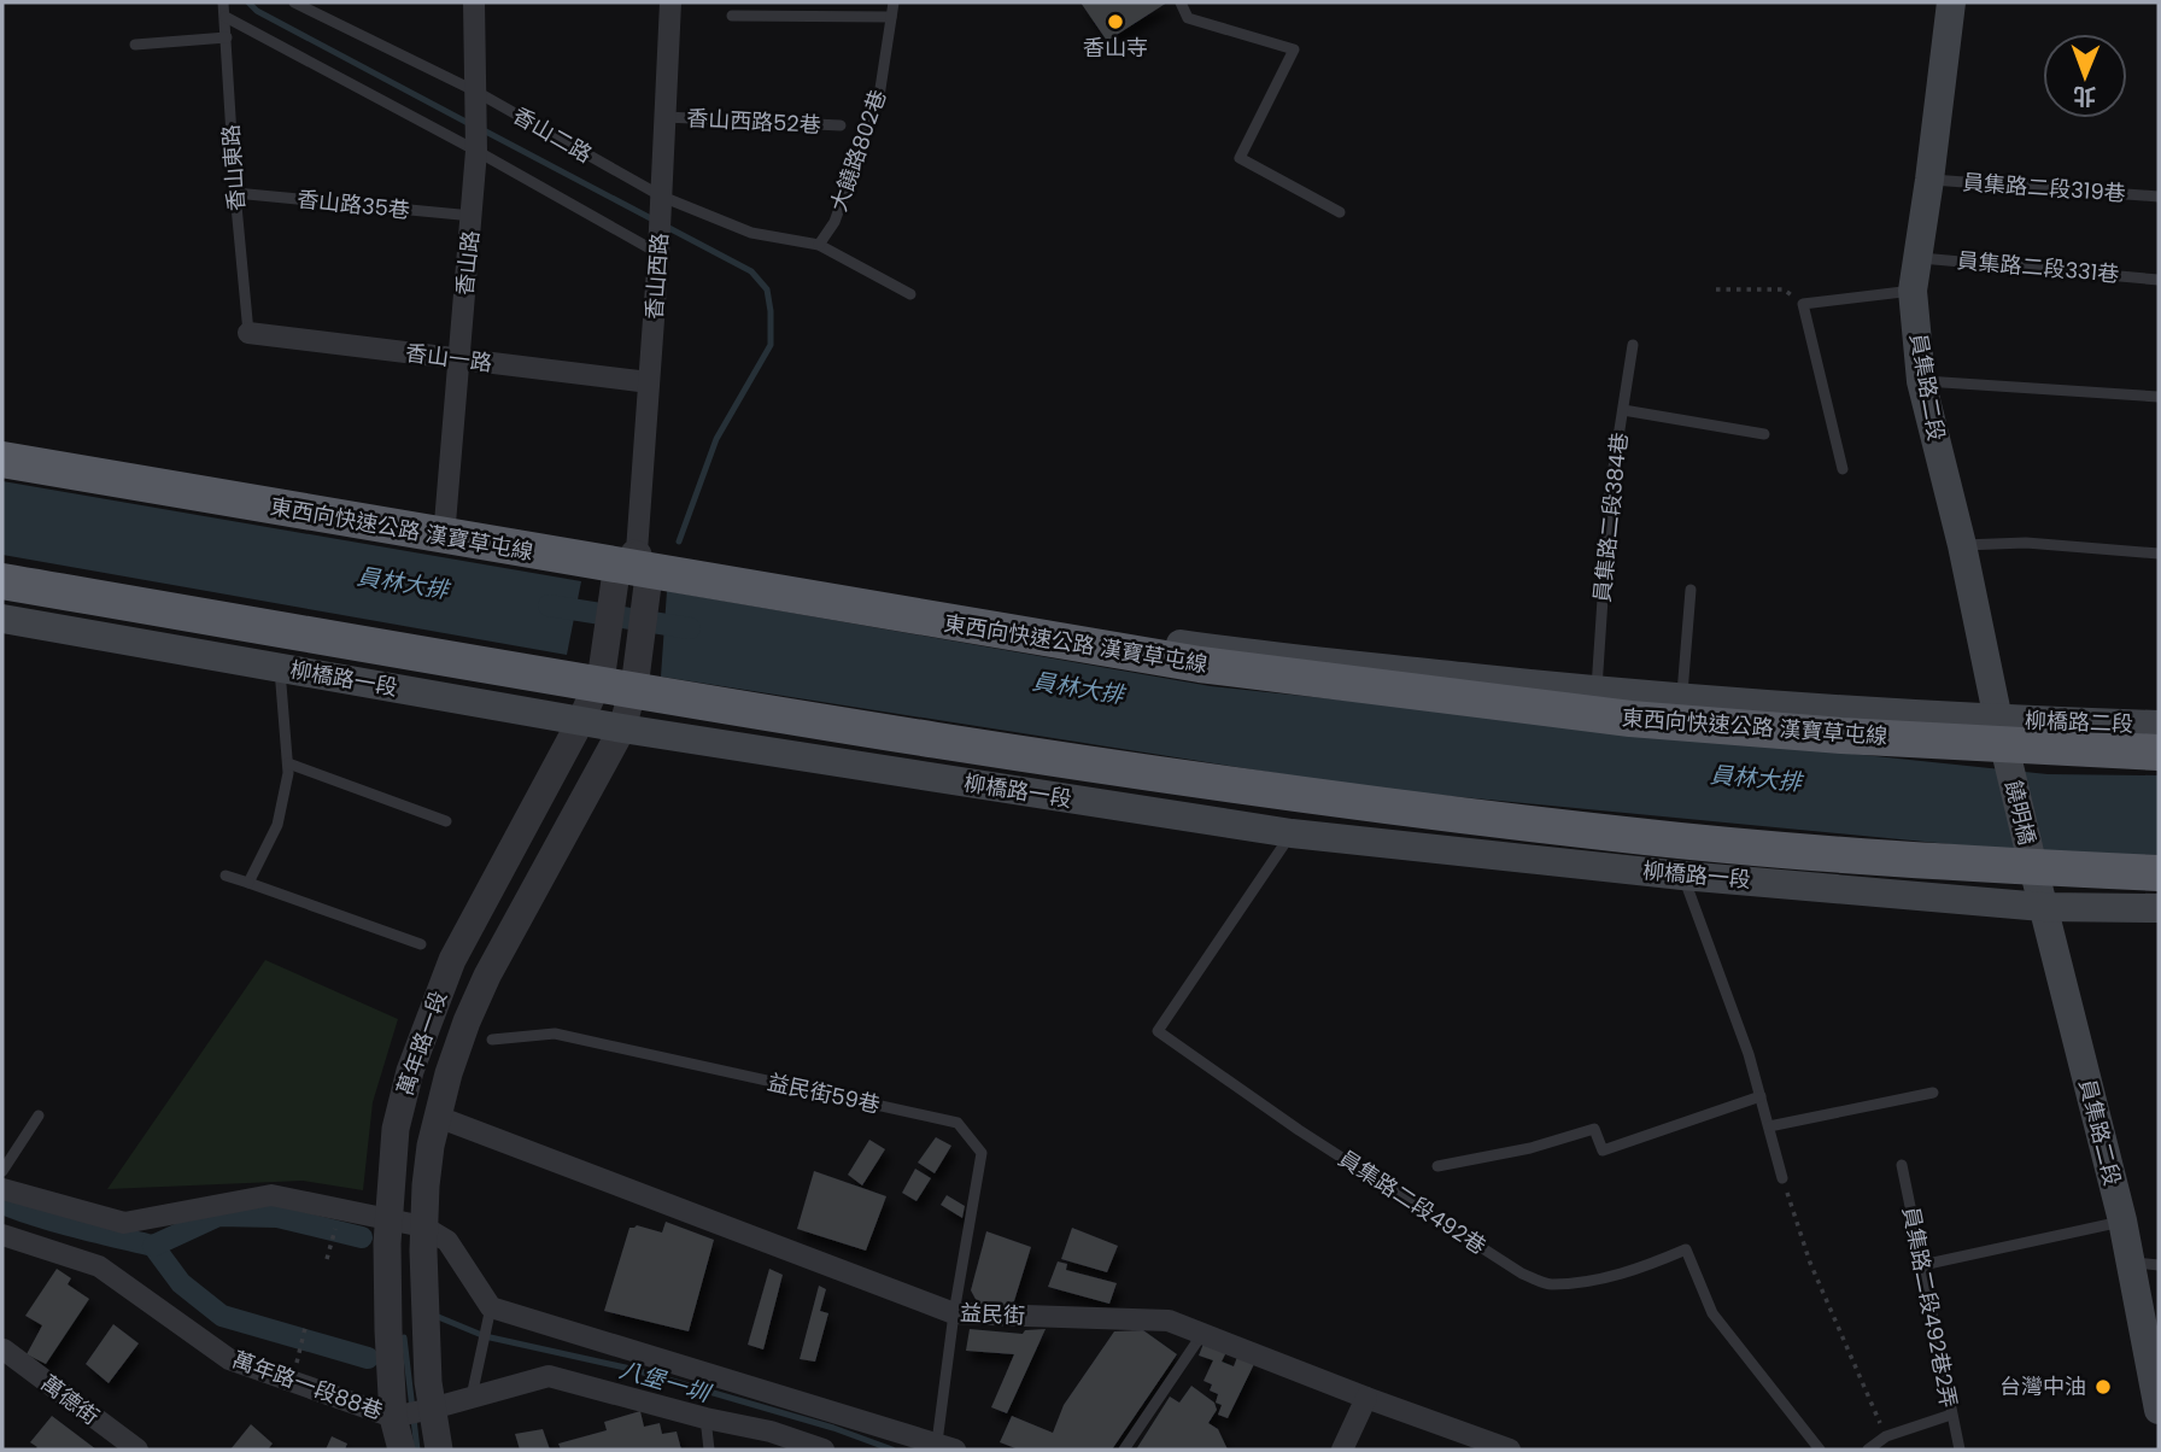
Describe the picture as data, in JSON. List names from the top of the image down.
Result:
{
  "streets": {
    "highway": ["東西向快速公路 漢寶草屯線"],
    "main road": [
      "員集路二段",
      "柳橋路一段",
      "柳橋路二段",
      "饒明橋"
    ],
    "street": [
      "香山路",
      "香山西路",
      "香山一路",
      "萬年路一段",
      "益民街",
      "萬年路一段88巷",
      "萬德街"
    ],
    "lane": [
      "香山西路52巷",
      "香山二路",
      "大饒路802巷",
      "香山東路",
      "員集路二段319巷",
      "香山路35巷",
      "員集路二段331巷",
      "員集路二段384巷",
      "益民街59巷",
      "員集路二段492巷",
      "員集路二段492巷2弄"
    ]
  },
  "crossings": [
    ["香山西路52巷", "香山西路"],
    ["香山二路", "大饒路802巷"],
    ["香山二路", "香山路"],
    ["香山二路", "香山西路"],
    ["香山東路", "香山路35巷"],
    ["香山東路", "香山一路"],
    ["員集路二段319巷", "員集路二段"],
    ["香山路35巷", "香山路"],
    ["香山路", "香山一路"],
    ["員集路二段331巷", "員集路二段"],
    ["香山西路", "香山一路"],
    ["香山西路", "萬年路一段"],
    ["員集路二段", "柳橋路一段"],
    ["員集路二段", "柳橋路二段"],
    ["員集路二段", "饒明橋"],
    ["柳橋路一段", "萬年路一段"],
    ["柳橋路一段", "員集路二段492巷"],
    ["萬年路一段", "益民街"],
    ["萬年路一段", "萬年路一段88巷"],
    ["益民街59巷", "益民街"]
  ],
  "water": ["員林大排", "八堡一圳"],
  "places": ["香山寺", "台灣中油"],
  "north": "bottom"
}
